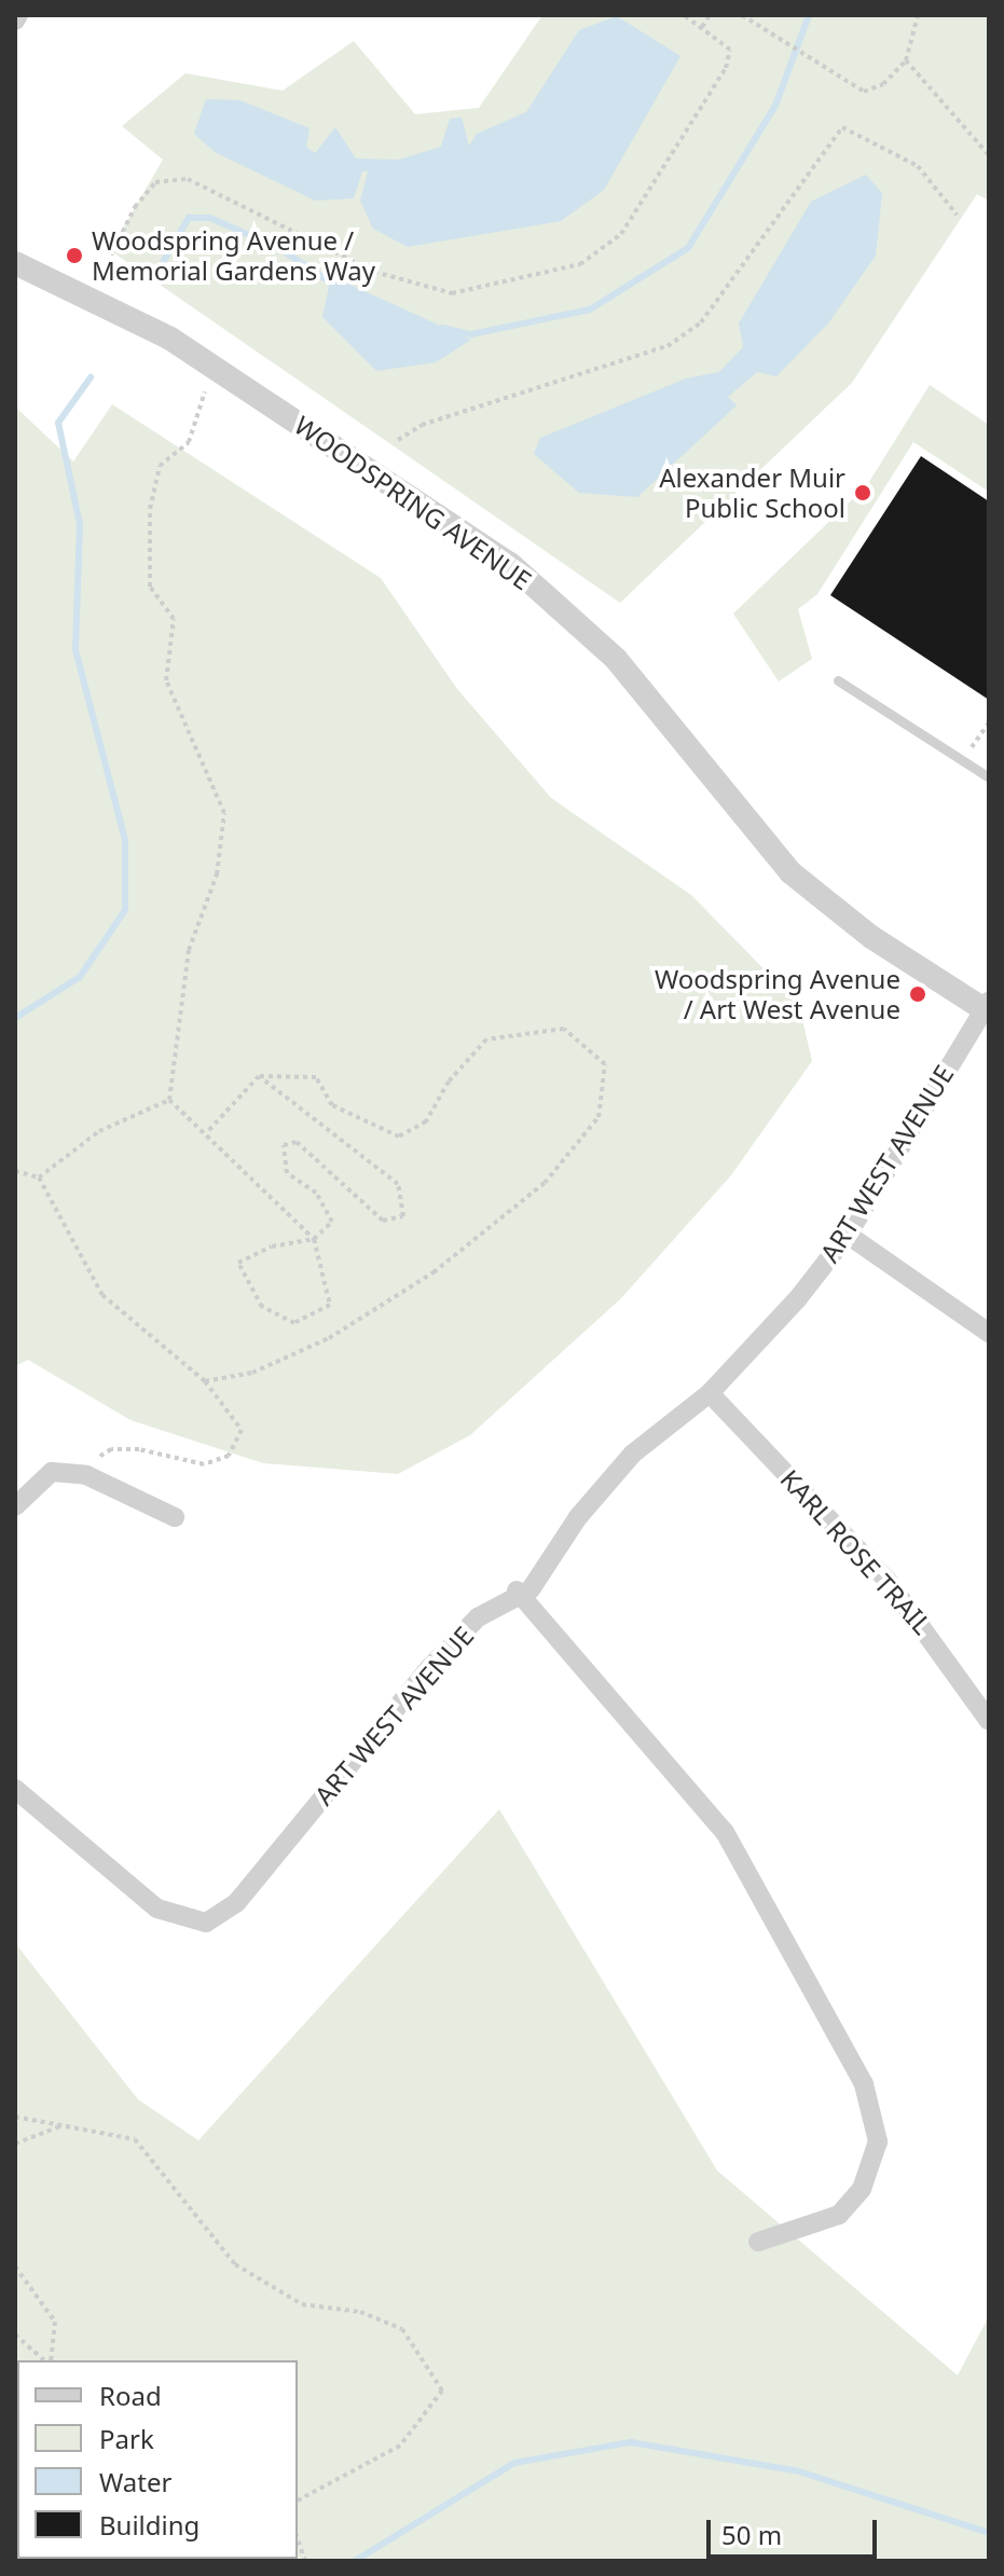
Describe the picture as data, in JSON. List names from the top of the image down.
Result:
{
  "streets": {
    "street": ["WOODSPRING AVENUE", "ART WEST AVENUE", "KARL ROSE TRAIL"]
  },
  "crossings": [
    ["WOODSPRING AVENUE", "ART WEST AVENUE"],
    ["ART WEST AVENUE", "KARL ROSE TRAIL"]
  ],
  "places": ["Woodspring Avenue / Memorial Gardens Way", "Alexander Muir Public School", "Woodspring Avenue / Art West Avenue"],
  "legend": [
    "Road",
    "Park",
    "Water",
    "Building"
  ],
  "scale_bar": "50 m"
}
